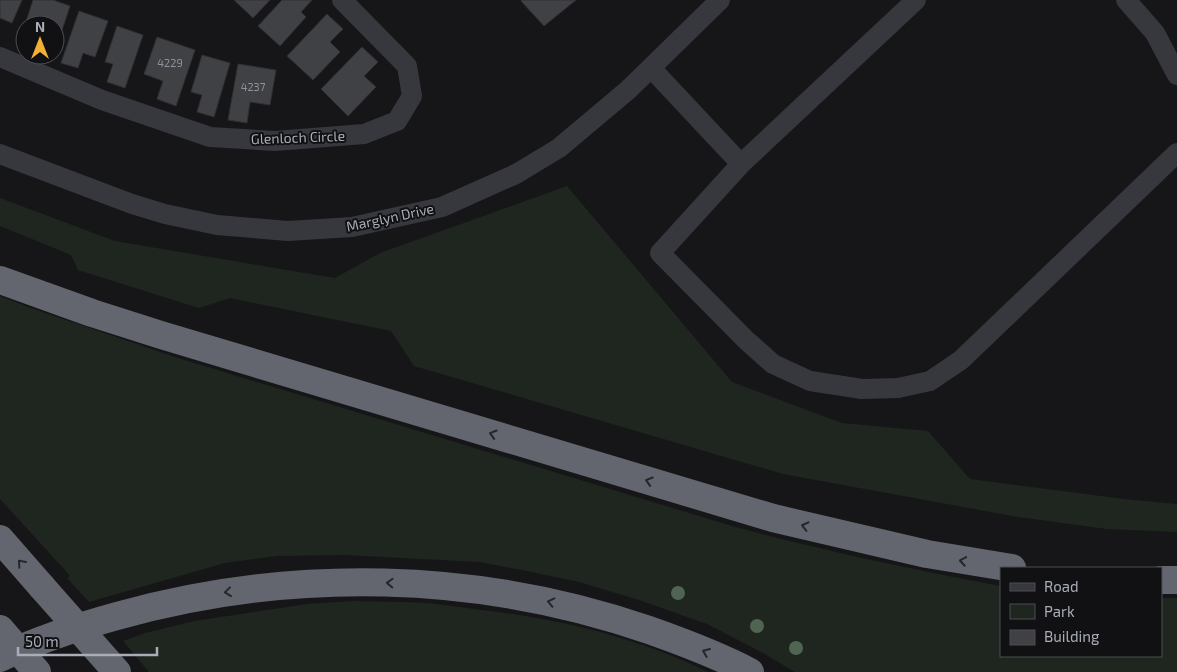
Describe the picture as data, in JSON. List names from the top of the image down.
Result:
{
  "streets": {
    "street": ["Glenloch Circle", "Marglyn Drive"]
  },
  "house_numbers": ["4229", "4237"],
  "legend": ["Road", "Park", "Building"],
  "scale_bar": "50 m",
  "north": "top"
}
